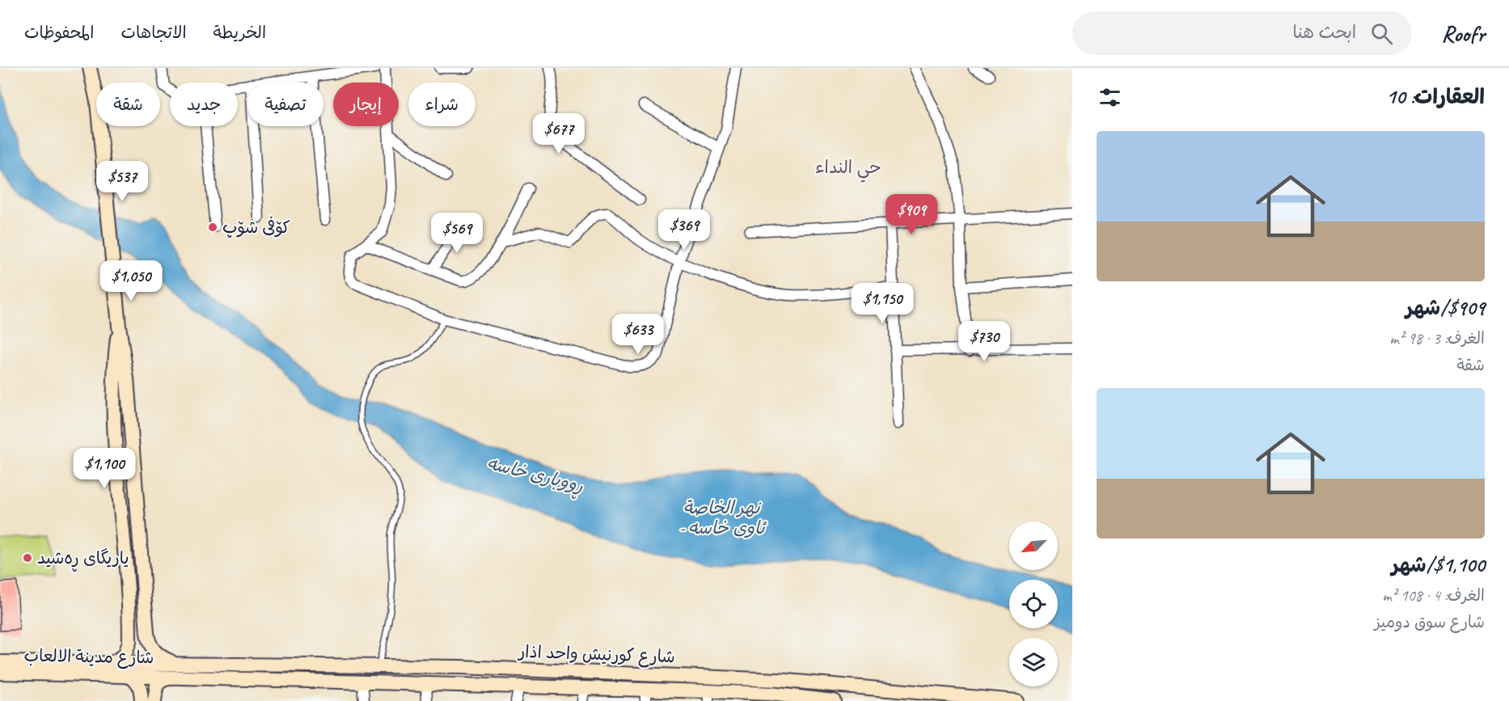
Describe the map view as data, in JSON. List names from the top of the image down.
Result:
{
  "streets": {
    "main road": ["شارع كورنيش واحد اذار", "شارع مدينة الالعاب"]
  },
  "crossings": [
    ["شارع كورنيش واحد اذار", "شارع مدينة الالعاب"]
  ],
  "districts": ["حي النداء"],
  "water": ["ڕووباری خاسە", "نهر الخاصة - ئاوی خاسە"],
  "places": ["کۆفی شۆپ", "یاریگای ڕەشید"],
  "north": "bottom left",
  "page": {
    "header": "Roofr",
    "search": "ابحث هنا",
    "nav": ["الخريطة", "الاتجاهات", "المحفوظات"],
    "heading": "العقارات: 10",
    "chip": [
      "شراء",
      "إيجار",
      "تصفية",
      "جديد",
      "شقة"
    ],
    "price": [
      "$677",
      "$537",
      "$909",
      "$369",
      "$569",
      "$1,050",
      "$1,150",
      "$633",
      "$730",
      "$1,100"
    ],
    "list": [
      {
        "name": "$909/شهر",
        "note": "الغرف: 3 · 98 m² · شقة"
      },
      {
        "name": "$1,100/شهر",
        "note": "الغرف: 4 · 108 m² · شارع سوق دوميز"
      }
    ]
  }
}
